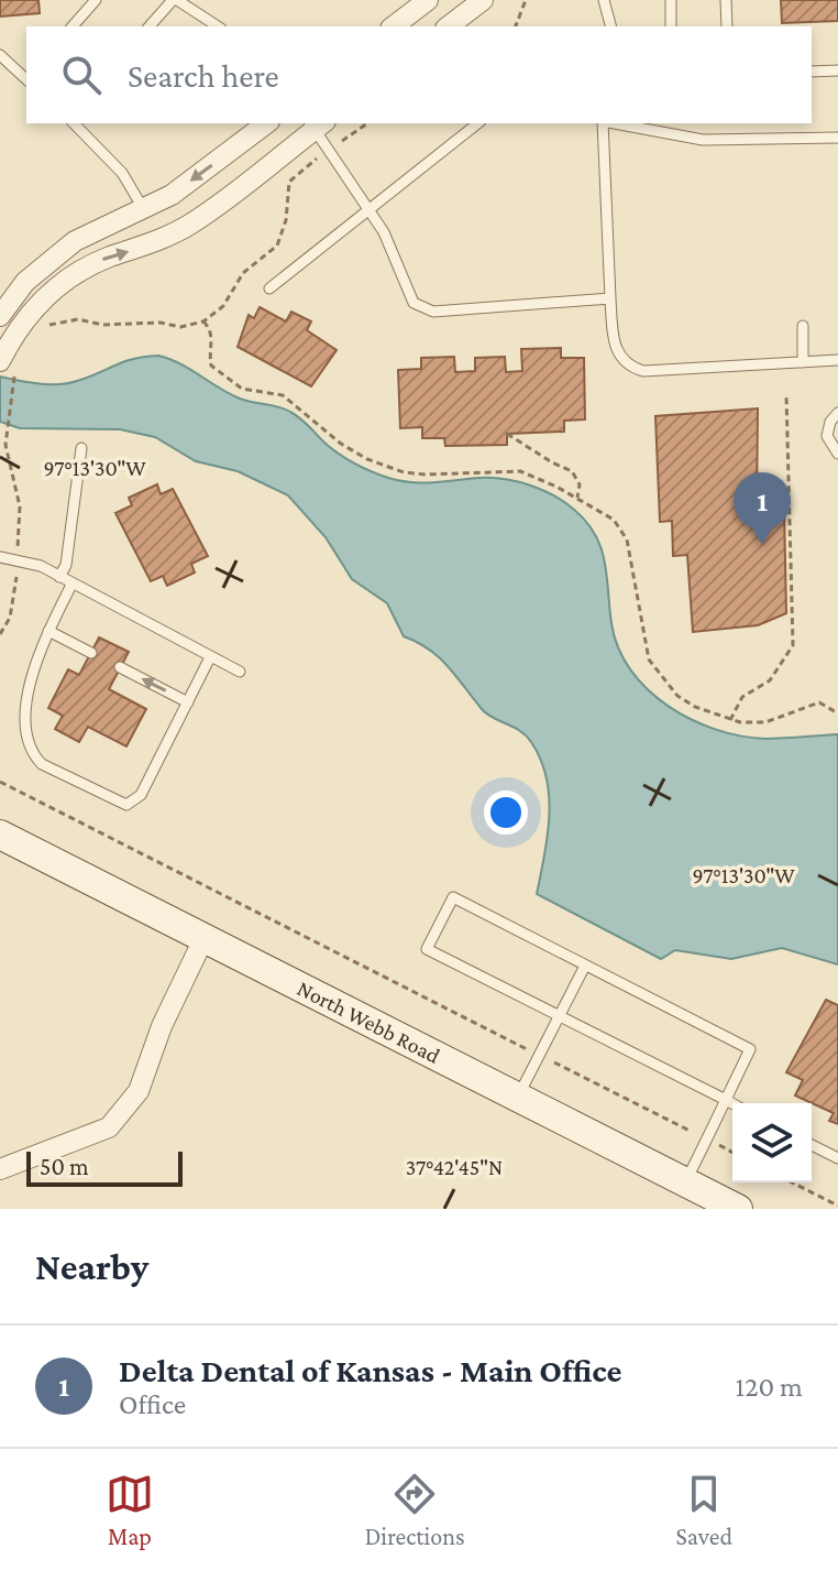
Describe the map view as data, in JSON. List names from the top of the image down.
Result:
{
  "streets": {
    "main road": ["North Webb Road"]
  },
  "scale_bar": "50 m",
  "page": {
    "search": "Search here",
    "pins": "1",
    "scale": "50 m",
    "heading": "Nearby",
    "list": [
      {
        "mark": "1",
        "name": "Delta Dental of Kansas - Main Office",
        "note": "Office",
        "value": "120 m"
      }
    ],
    "nav": ["Map", "Directions", "Saved"]
  },
  "coordinates": ["97°13'30\"W", "37°42'45\"N"]
}
